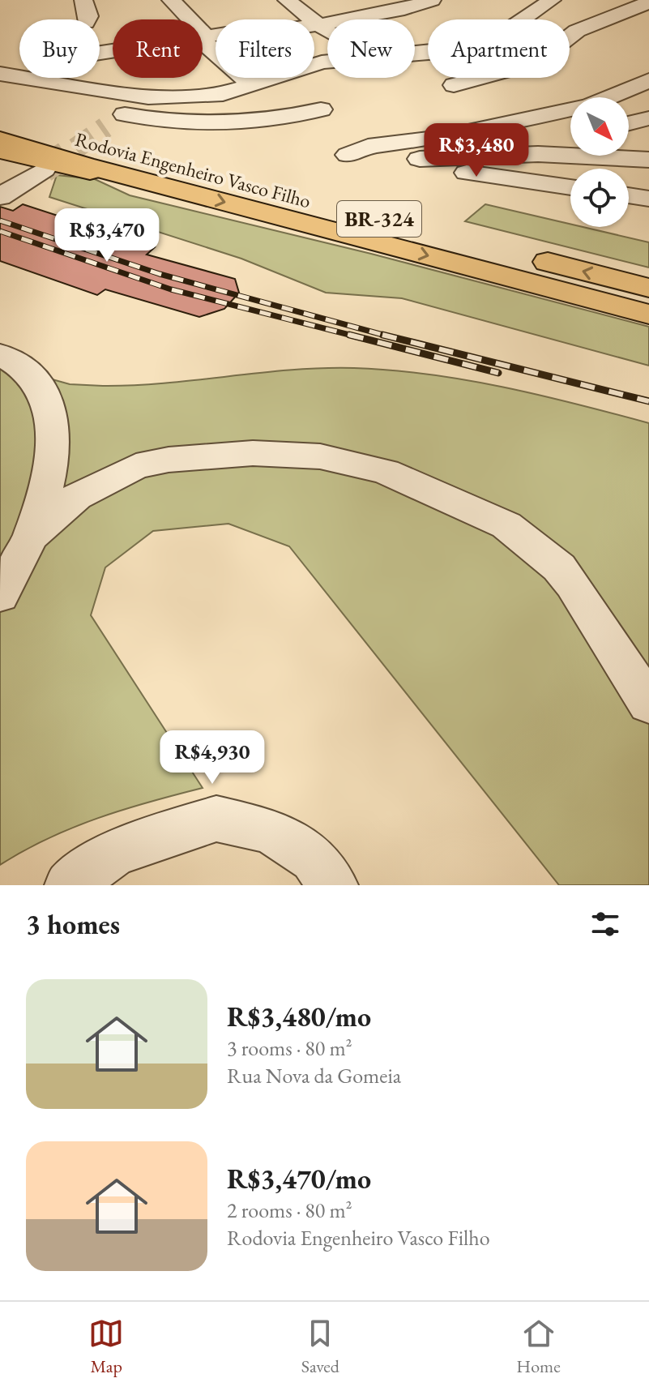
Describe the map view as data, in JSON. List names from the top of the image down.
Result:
{
  "streets": {
    "main road": ["Rodovia Engenheiro Vasco Filho", "BR-324"]
  },
  "north": "bottom right",
  "page": {
    "chip": [
      "Buy",
      "Rent",
      "Filters",
      "New",
      "Apartment"
    ],
    "price": ["R$3,480", "R$3,470", "R$4,930"],
    "heading": "3 homes",
    "list": [
      {
        "name": "R$3,480/mo",
        "note": "3 rooms · 80 m² · Rua Nova da Gomeia"
      },
      {
        "name": "R$3,470/mo",
        "note": "2 rooms · 80 m² · Rodovia Engenheiro Vasco Filho"
      }
    ],
    "tabs": ["Map", "Saved", "Home"]
  }
}
